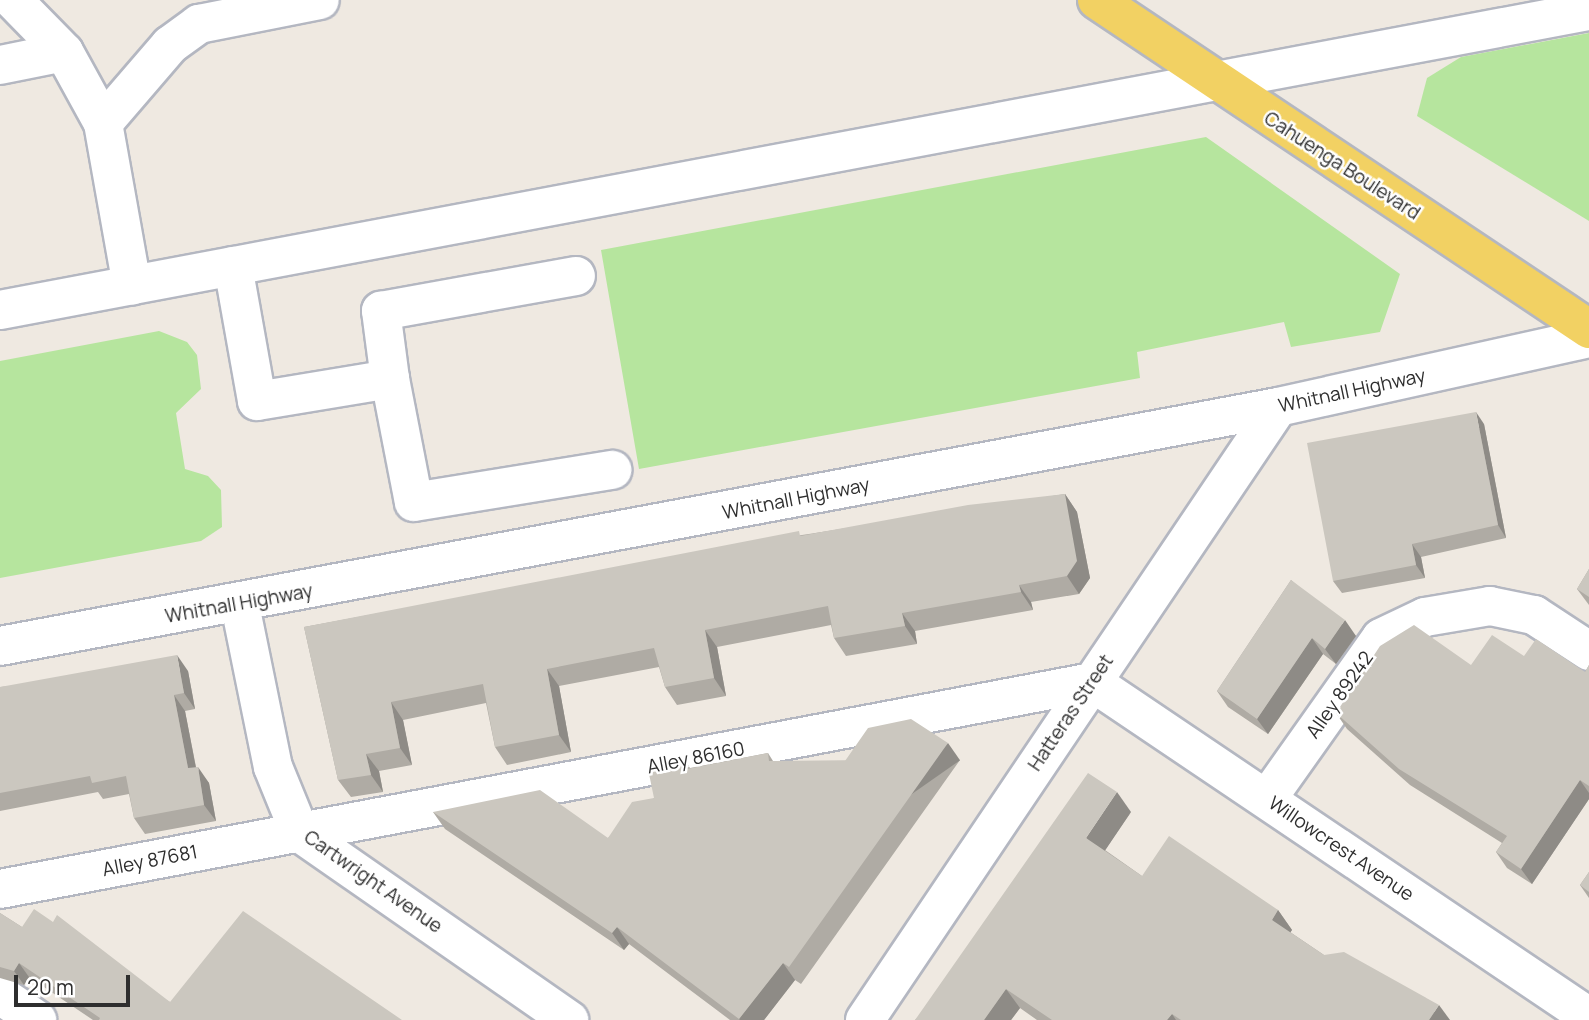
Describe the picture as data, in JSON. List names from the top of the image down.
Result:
{
  "streets": {
    "main road": ["Cahuenga Boulevard"],
    "street": [
      "Whitnall Highway",
      "Alley 89242",
      "Hatteras Street",
      "Alley 86160",
      "Willowcrest Avenue",
      "Alley 87681",
      "Cartwright Avenue"
    ]
  },
  "crossings": [
    ["Whitnall Highway", "Hatteras Street"],
    ["Whitnall Highway", "Cartwright Avenue"],
    ["Alley 89242", "Willowcrest Avenue"],
    ["Hatteras Street", "Alley 86160"],
    ["Hatteras Street", "Willowcrest Avenue"],
    ["Alley 86160", "Willowcrest Avenue"],
    ["Alley 86160", "Alley 87681"],
    ["Alley 86160", "Cartwright Avenue"],
    ["Alley 87681", "Cartwright Avenue"]
  ],
  "scale_bar": "20 m"
}
